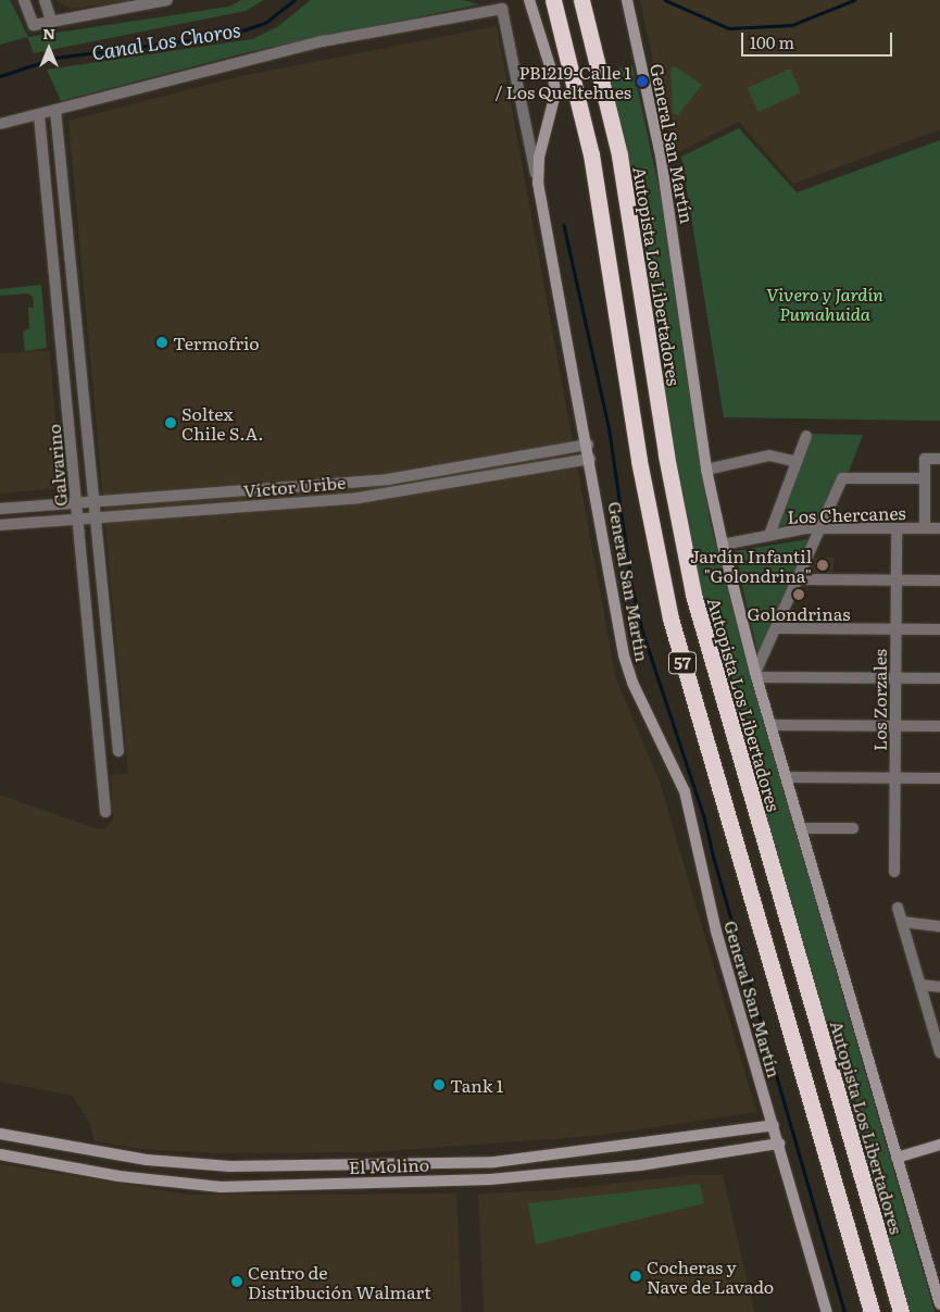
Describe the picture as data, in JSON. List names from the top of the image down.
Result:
{
  "streets": {
    "highway": ["Autopista Los Libertadores", "57"],
    "street": [
      "General San Martín",
      "Galvarino",
      "Víctor Uribe",
      "Los Chercanes",
      "Los Zorzales",
      "El Molino"
    ]
  },
  "crossings": [
    ["General San Martín", "Víctor Uribe"],
    ["General San Martín", "Los Chercanes"],
    ["General San Martín", "El Molino"],
    ["Galvarino", "Víctor Uribe"],
    ["Los Chercanes", "Los Zorzales"]
  ],
  "water": ["Canal Los Choros"],
  "parks": ["Vivero y Jardín Pumahuida"],
  "places": [
    "PB1219-Calle 1 / Los Queltehues",
    "Termofrio",
    "Soltex Chile S.A.",
    "Jardín Infantil \"Golondrina\"",
    "Golondrinas",
    "Tank 1",
    "Cocheras y Nave de Lavado",
    "Centro de Distribución Walmart"
  ],
  "scale_bar": "100 m",
  "north": "top"
}
